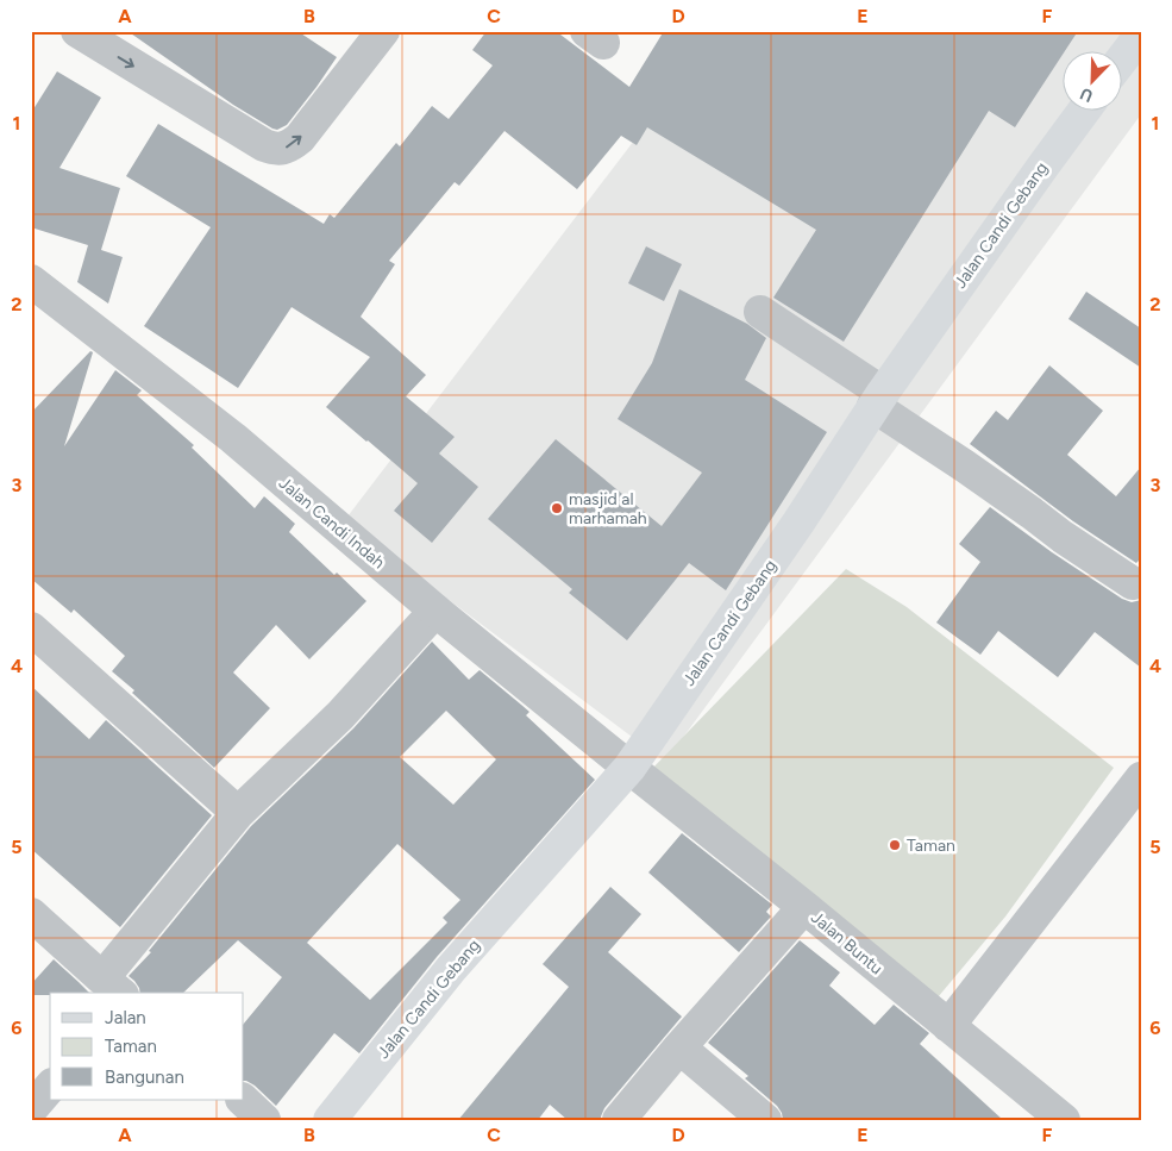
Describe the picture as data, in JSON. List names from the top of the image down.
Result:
{
  "streets": {
    "main road": ["Jalan Candi Gebang"],
    "street": ["Jalan Candi Indah", "Jalan Buntu"]
  },
  "crossings": [
    ["Jalan Candi Gebang", "Jalan Candi Indah"],
    ["Jalan Candi Gebang", "Jalan Buntu"],
    ["Jalan Candi Indah", "Jalan Buntu"]
  ],
  "places": ["masjid al marhamah", "Taman"],
  "legend": ["Jalan", "Taman", "Bangunan"],
  "north": "bottom left",
  "grid": {
    "columns": [
      "A",
      "B",
      "C",
      "D",
      "E",
      "F"
    ],
    "rows": [
      "1",
      "2",
      "3",
      "4",
      "5",
      "6"
    ]
  }
}
